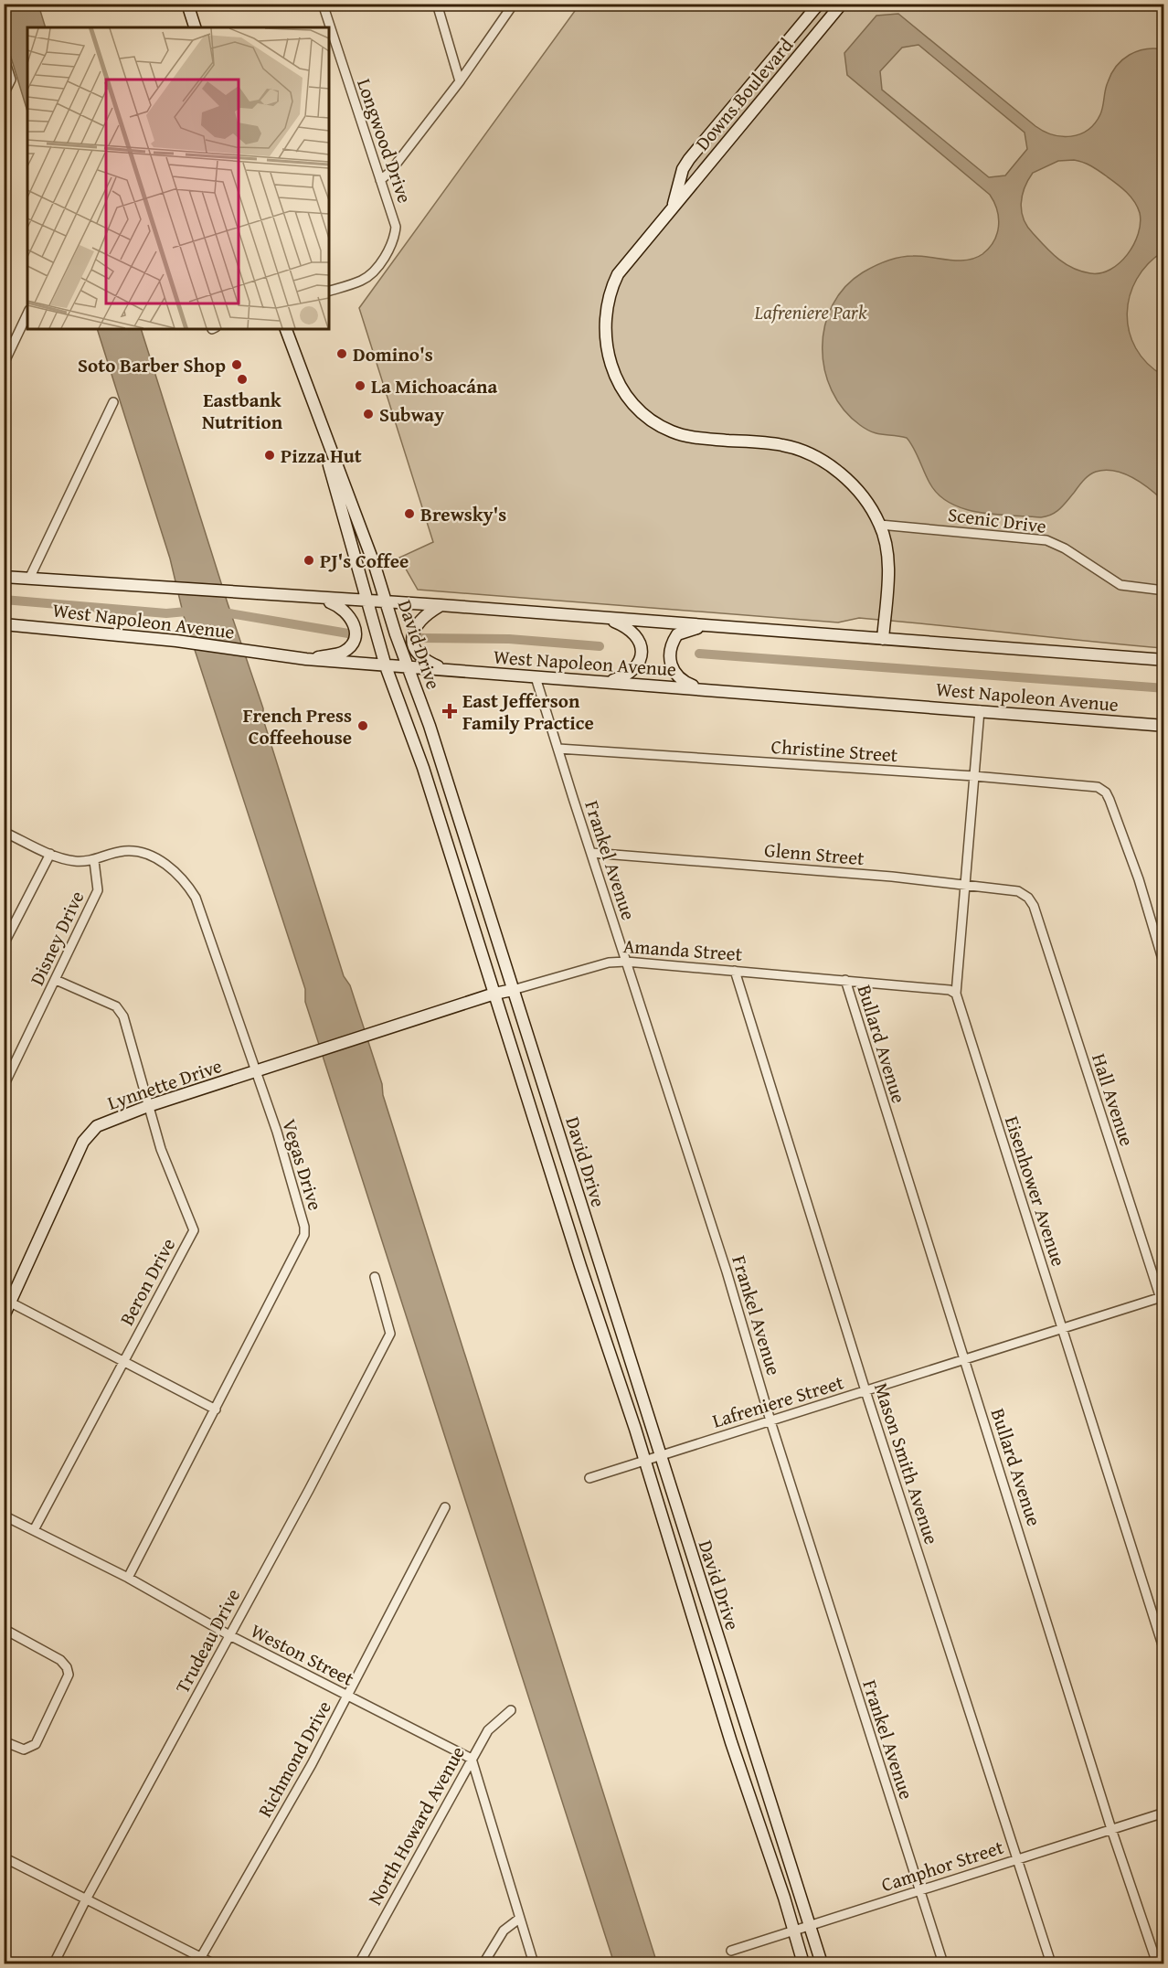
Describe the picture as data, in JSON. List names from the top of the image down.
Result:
{
  "streets": {
    "main road": [
      "Downs Boulevard",
      "West Napoleon Avenue",
      "David Drive",
      "Amanda Street",
      "Lynnette Drive"
    ],
    "street": [
      "Longwood Drive",
      "Scenic Drive",
      "Christine Street",
      "Glenn Street",
      "Frankel Avenue",
      "Disney Drive",
      "Bullard Avenue",
      "Hall Avenue",
      "Vegas Drive",
      "Eisenhower Avenue",
      "Beron Drive",
      "Lafreniere Street",
      "Mason Smith Avenue",
      "Trudeau Drive",
      "Weston Street",
      "Richmond Drive",
      "North Howard Avenue",
      "Camphor Street"
    ]
  },
  "crossings": [
    ["Downs Boulevard", "Scenic Drive"],
    ["Downs Boulevard", "West Napoleon Avenue"],
    ["West Napoleon Avenue", "David Drive"],
    ["West Napoleon Avenue", "Frankel Avenue"],
    ["West Napoleon Avenue", "Eisenhower Avenue"],
    ["David Drive", "Amanda Street"],
    ["David Drive", "Lafreniere Street"],
    ["David Drive", "Camphor Street"],
    ["Christine Street", "Frankel Avenue"],
    ["Christine Street", "Eisenhower Avenue"],
    ["Glenn Street", "Frankel Avenue"],
    ["Glenn Street", "Hall Avenue"],
    ["Glenn Street", "Eisenhower Avenue"],
    ["Frankel Avenue", "Amanda Street"],
    ["Frankel Avenue", "Lafreniere Street"],
    ["Frankel Avenue", "Camphor Street"],
    ["Disney Drive", "Vegas Drive"],
    ["Disney Drive", "Beron Drive"],
    ["Amanda Street", "Bullard Avenue"],
    ["Amanda Street", "Lynnette Drive"],
    ["Amanda Street", "Eisenhower Avenue"],
    ["Amanda Street", "Mason Smith Avenue"],
    ["Bullard Avenue", "Lafreniere Street"],
    ["Bullard Avenue", "Camphor Street"],
    ["Lynnette Drive", "Vegas Drive"],
    ["Lynnette Drive", "Beron Drive"],
    ["Hall Avenue", "Lafreniere Street"],
    ["Vegas Drive", "Weston Street"],
    ["Eisenhower Avenue", "Lafreniere Street"],
    ["Beron Drive", "Weston Street"],
    ["Lafreniere Street", "Mason Smith Avenue"],
    ["Mason Smith Avenue", "Camphor Street"],
    ["Trudeau Drive", "Weston Street"],
    ["Weston Street", "Richmond Drive"],
    ["Weston Street", "North Howard Avenue"]
  ],
  "parks": ["Lafreniere Park"],
  "places": {
    "other": [
      "Domino's",
      "Soto Barber Shop",
      "Eastbank Nutrition",
      "La Michoacána",
      "Subway",
      "Pizza Hut",
      "Brewsky's",
      "PJ's Coffee",
      "French Press Coffeehouse"
    ],
    "health": ["East Jefferson Family Practice"]
  }
}
